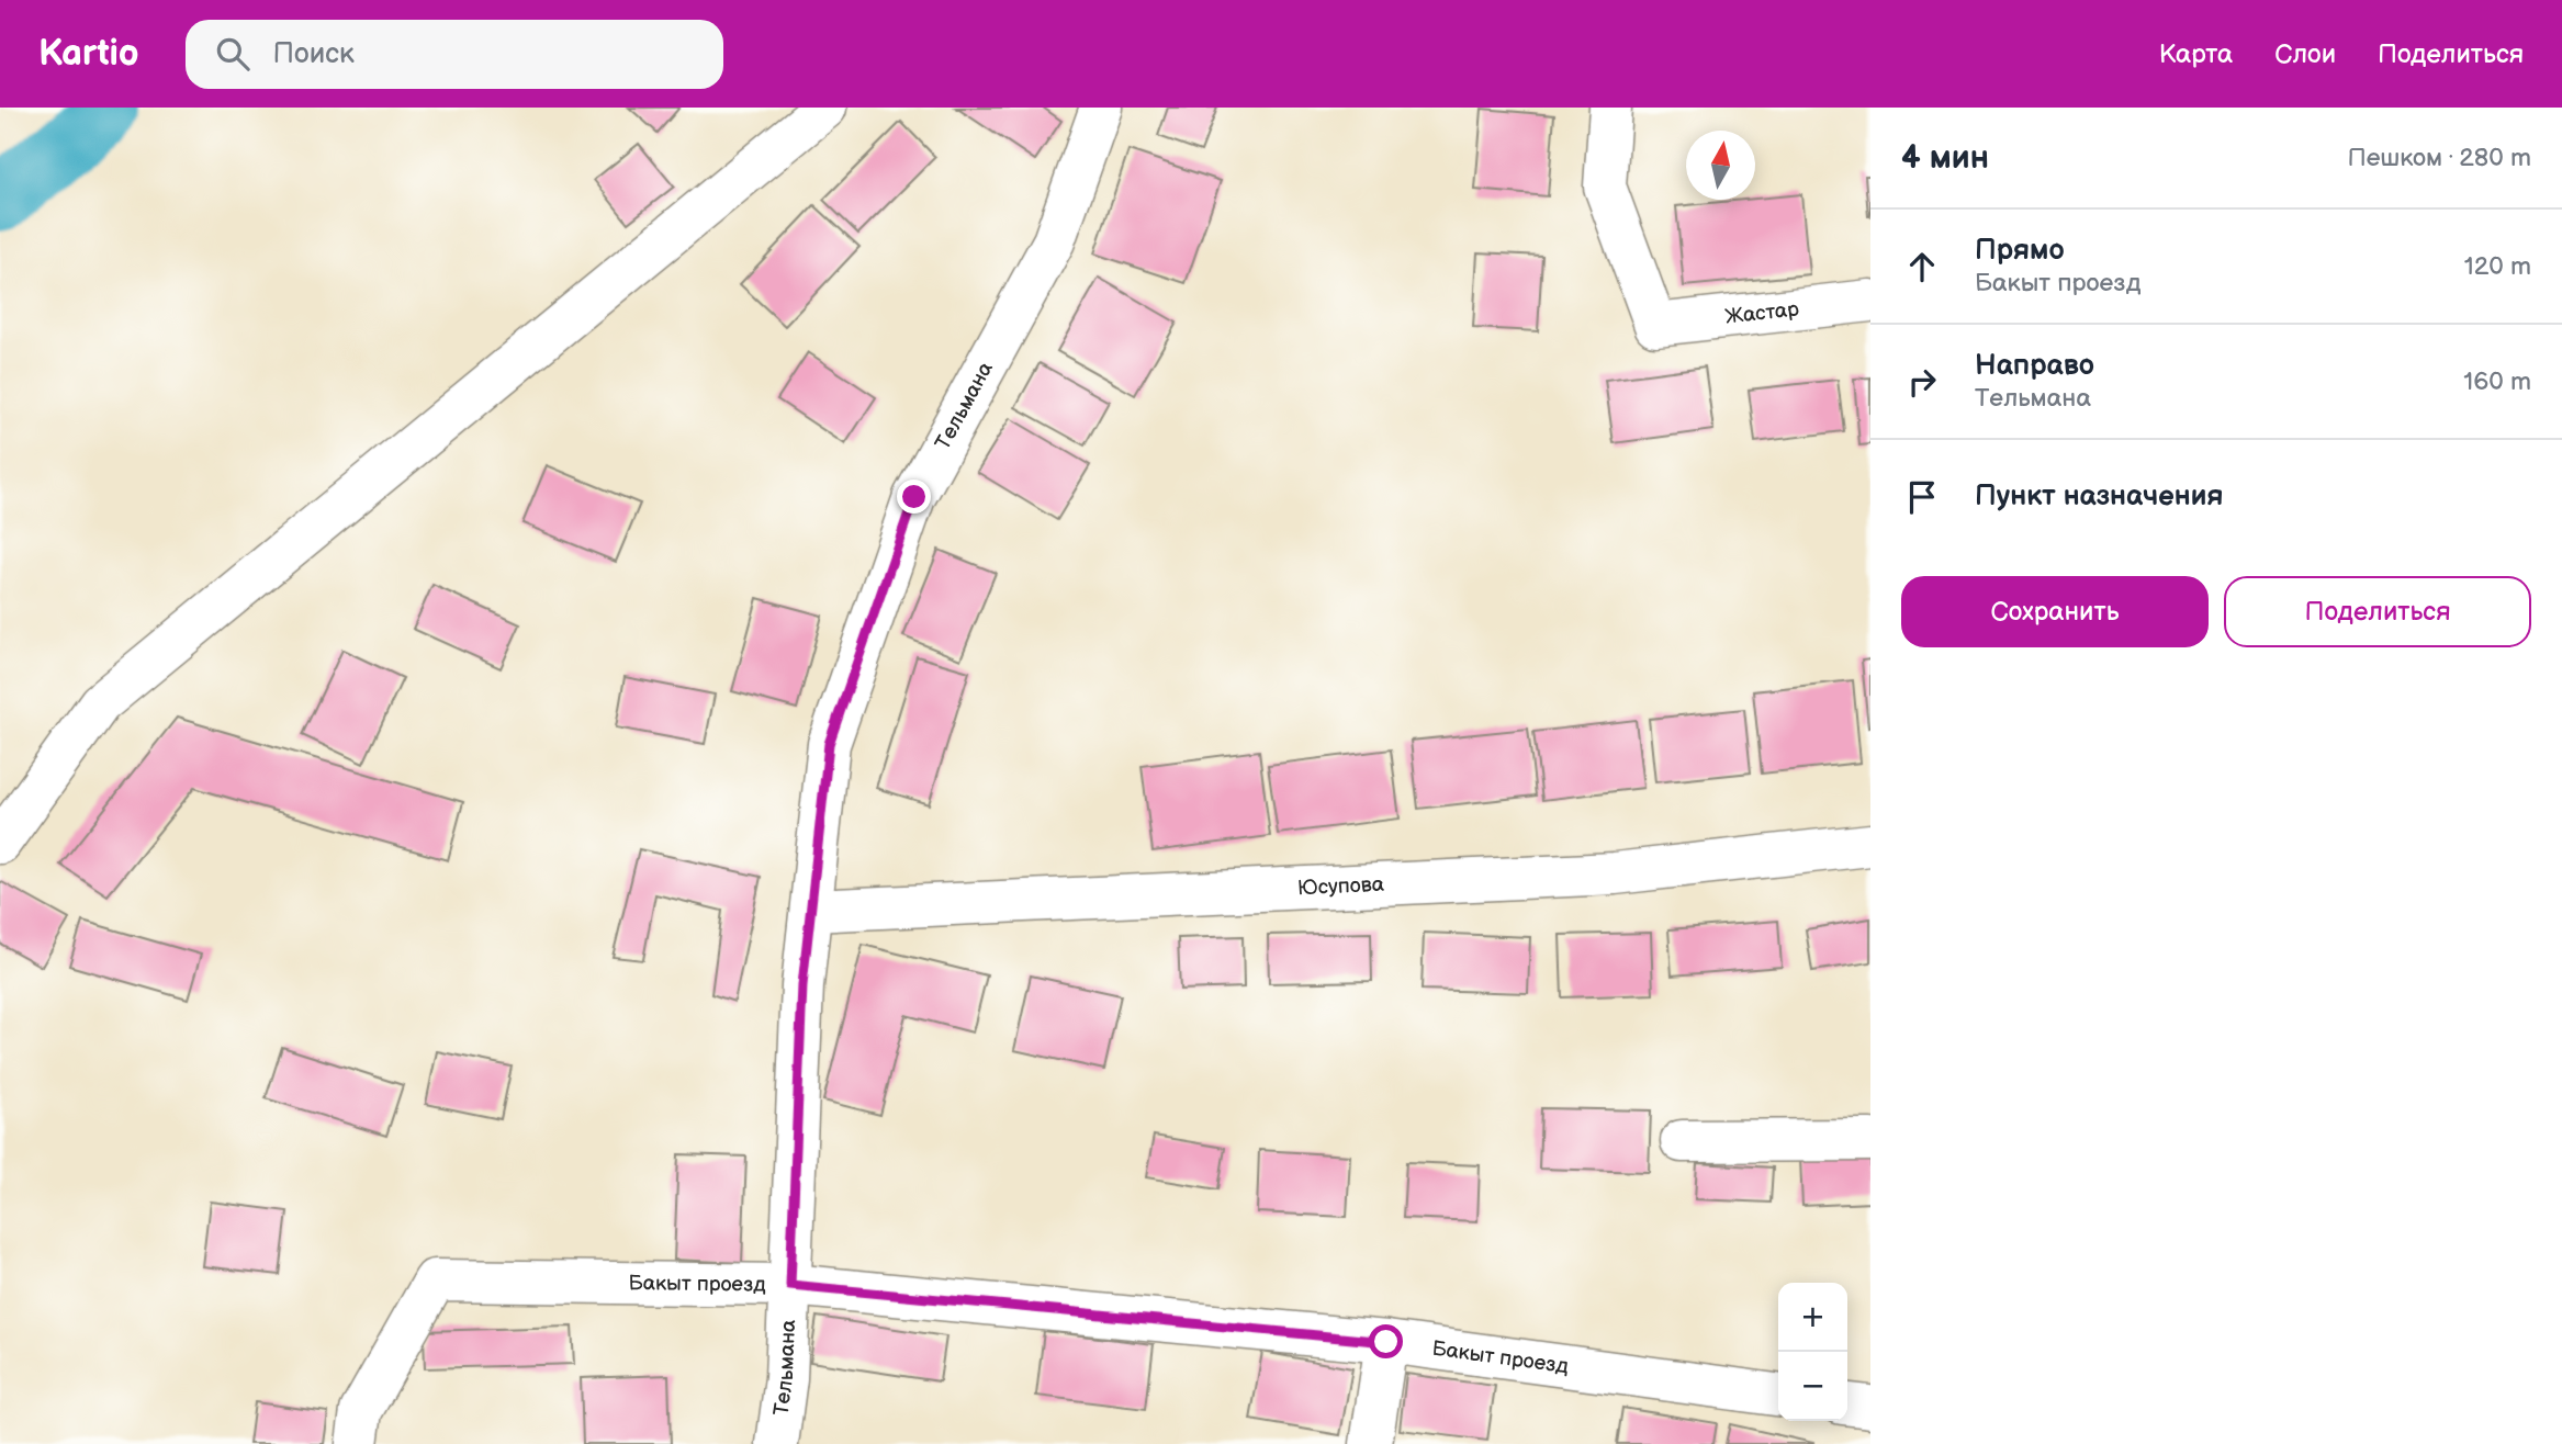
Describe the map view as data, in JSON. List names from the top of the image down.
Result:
{
  "streets": {
    "street": [
      "Жастар",
      "Тельмана",
      "Юсупова",
      "Бакыт проезд"
    ]
  },
  "crossings": [
    ["Тельмана", "Юсупова"],
    ["Тельмана", "Бакыт проезд"]
  ],
  "north": "top",
  "page": {
    "header": "Kartio",
    "search": "Поиск",
    "nav": ["Карта", "Слои", "Поделиться"],
    "heading": ["4 мин", "Пешком · 280 m"],
    "list": [
      ["Прямо", "Бакыт проезд", "120 m"],
      ["Направо", "Тельмана", "160 m"],
      "Пункт назначения"
    ],
    "buttons": ["Сохранить", "Поделиться"],
    "map_buttons": ["+", "−"]
  }
}
